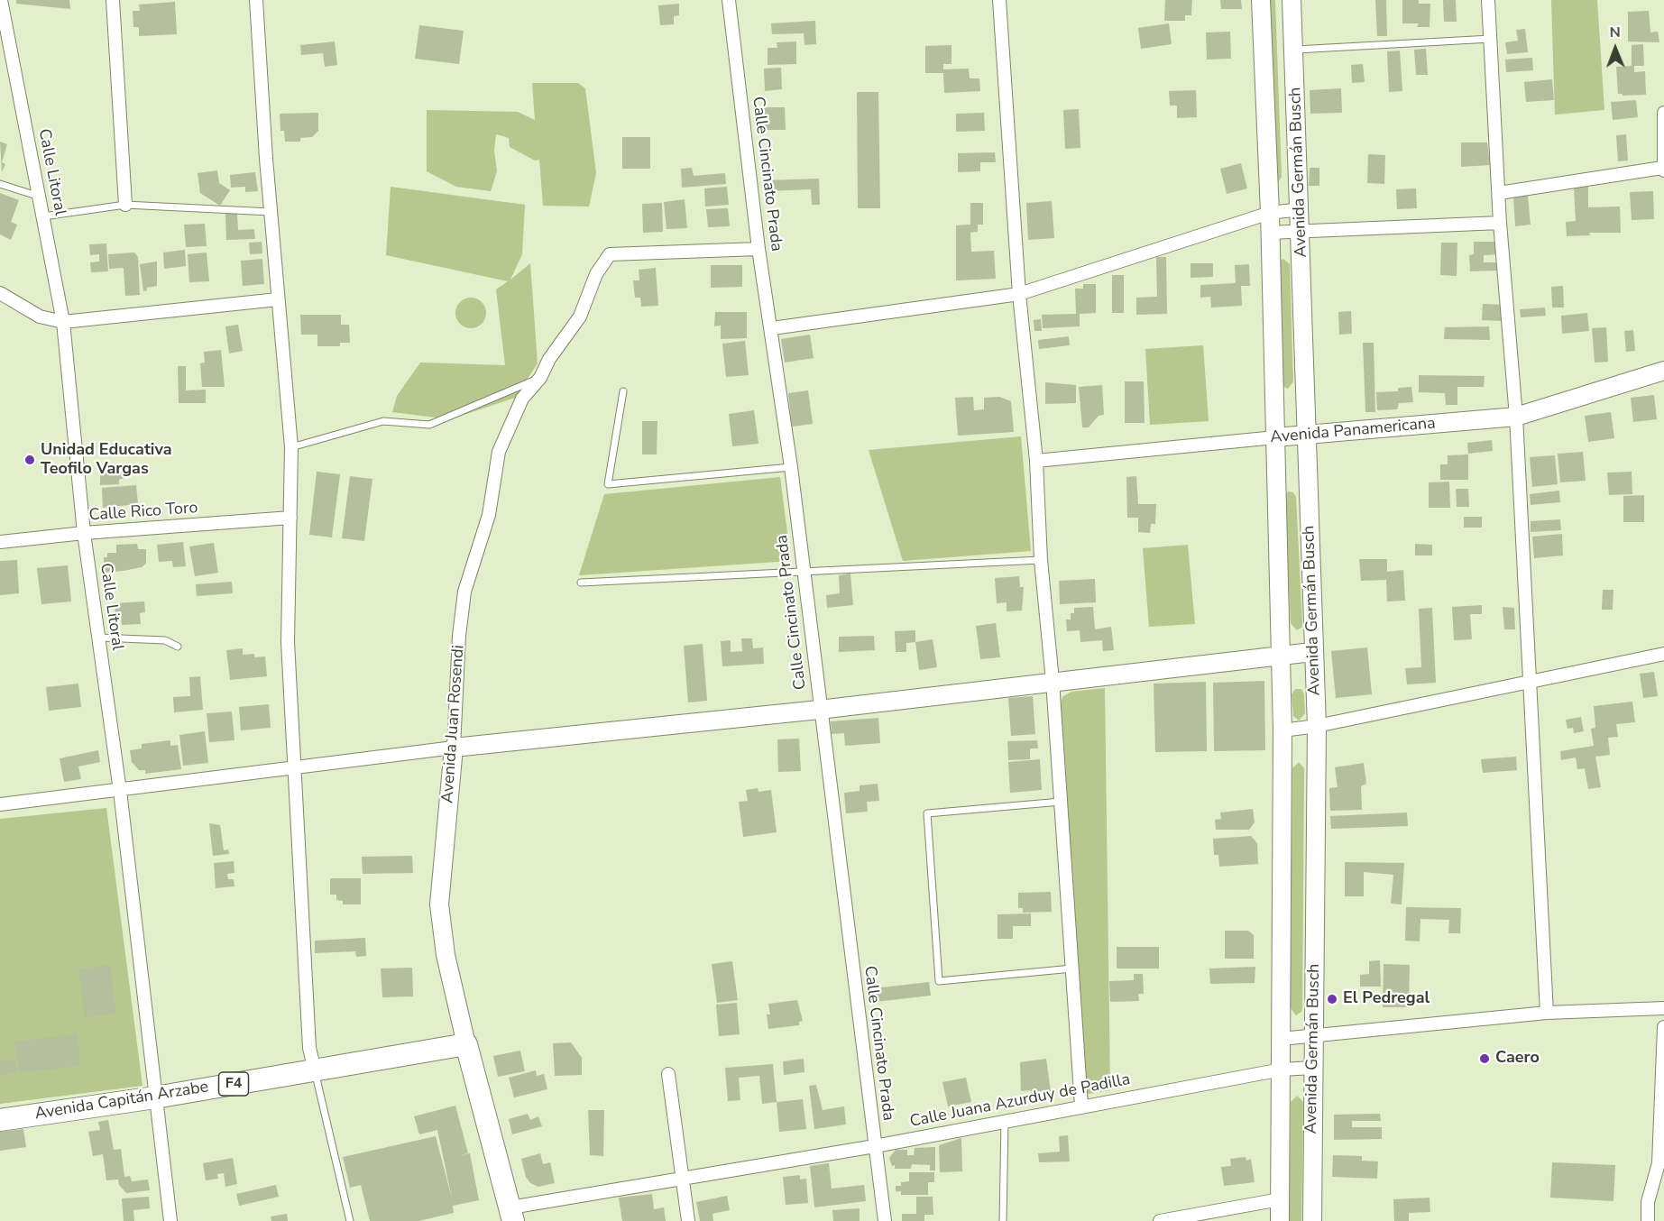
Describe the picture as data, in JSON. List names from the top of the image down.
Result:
{
  "streets": {
    "highway": ["Avenida Juan Rosendi", "F4", "Avenida Capitán Arzabe"],
    "main road": ["Avenida Germán Busch", "Avenida Panamericana"],
    "street": [
      "Calle Litoral",
      "Calle Cincinato Prada",
      "Calle Rico Toro",
      "Calle Juana Azurduy de Padilla"
    ]
  },
  "crossings": [
    ["Calle Litoral", "Calle Rico Toro"],
    ["Calle Litoral", "Avenida Capitán Arzabe"],
    ["Avenida Germán Busch", "Avenida Panamericana"],
    ["Avenida Germán Busch", "Calle Juana Azurduy de Padilla"],
    ["Calle Cincinato Prada", "Avenida Juan Rosendi"],
    ["Calle Cincinato Prada", "Calle Juana Azurduy de Padilla"],
    ["Avenida Juan Rosendi", "Avenida Capitán Arzabe"],
    ["Avenida Juan Rosendi", "Calle Juana Azurduy de Padilla"]
  ],
  "places": ["Unidad Educativa Teofilo Vargas", "El Pedregal", "Caero"],
  "north": "top"
}
